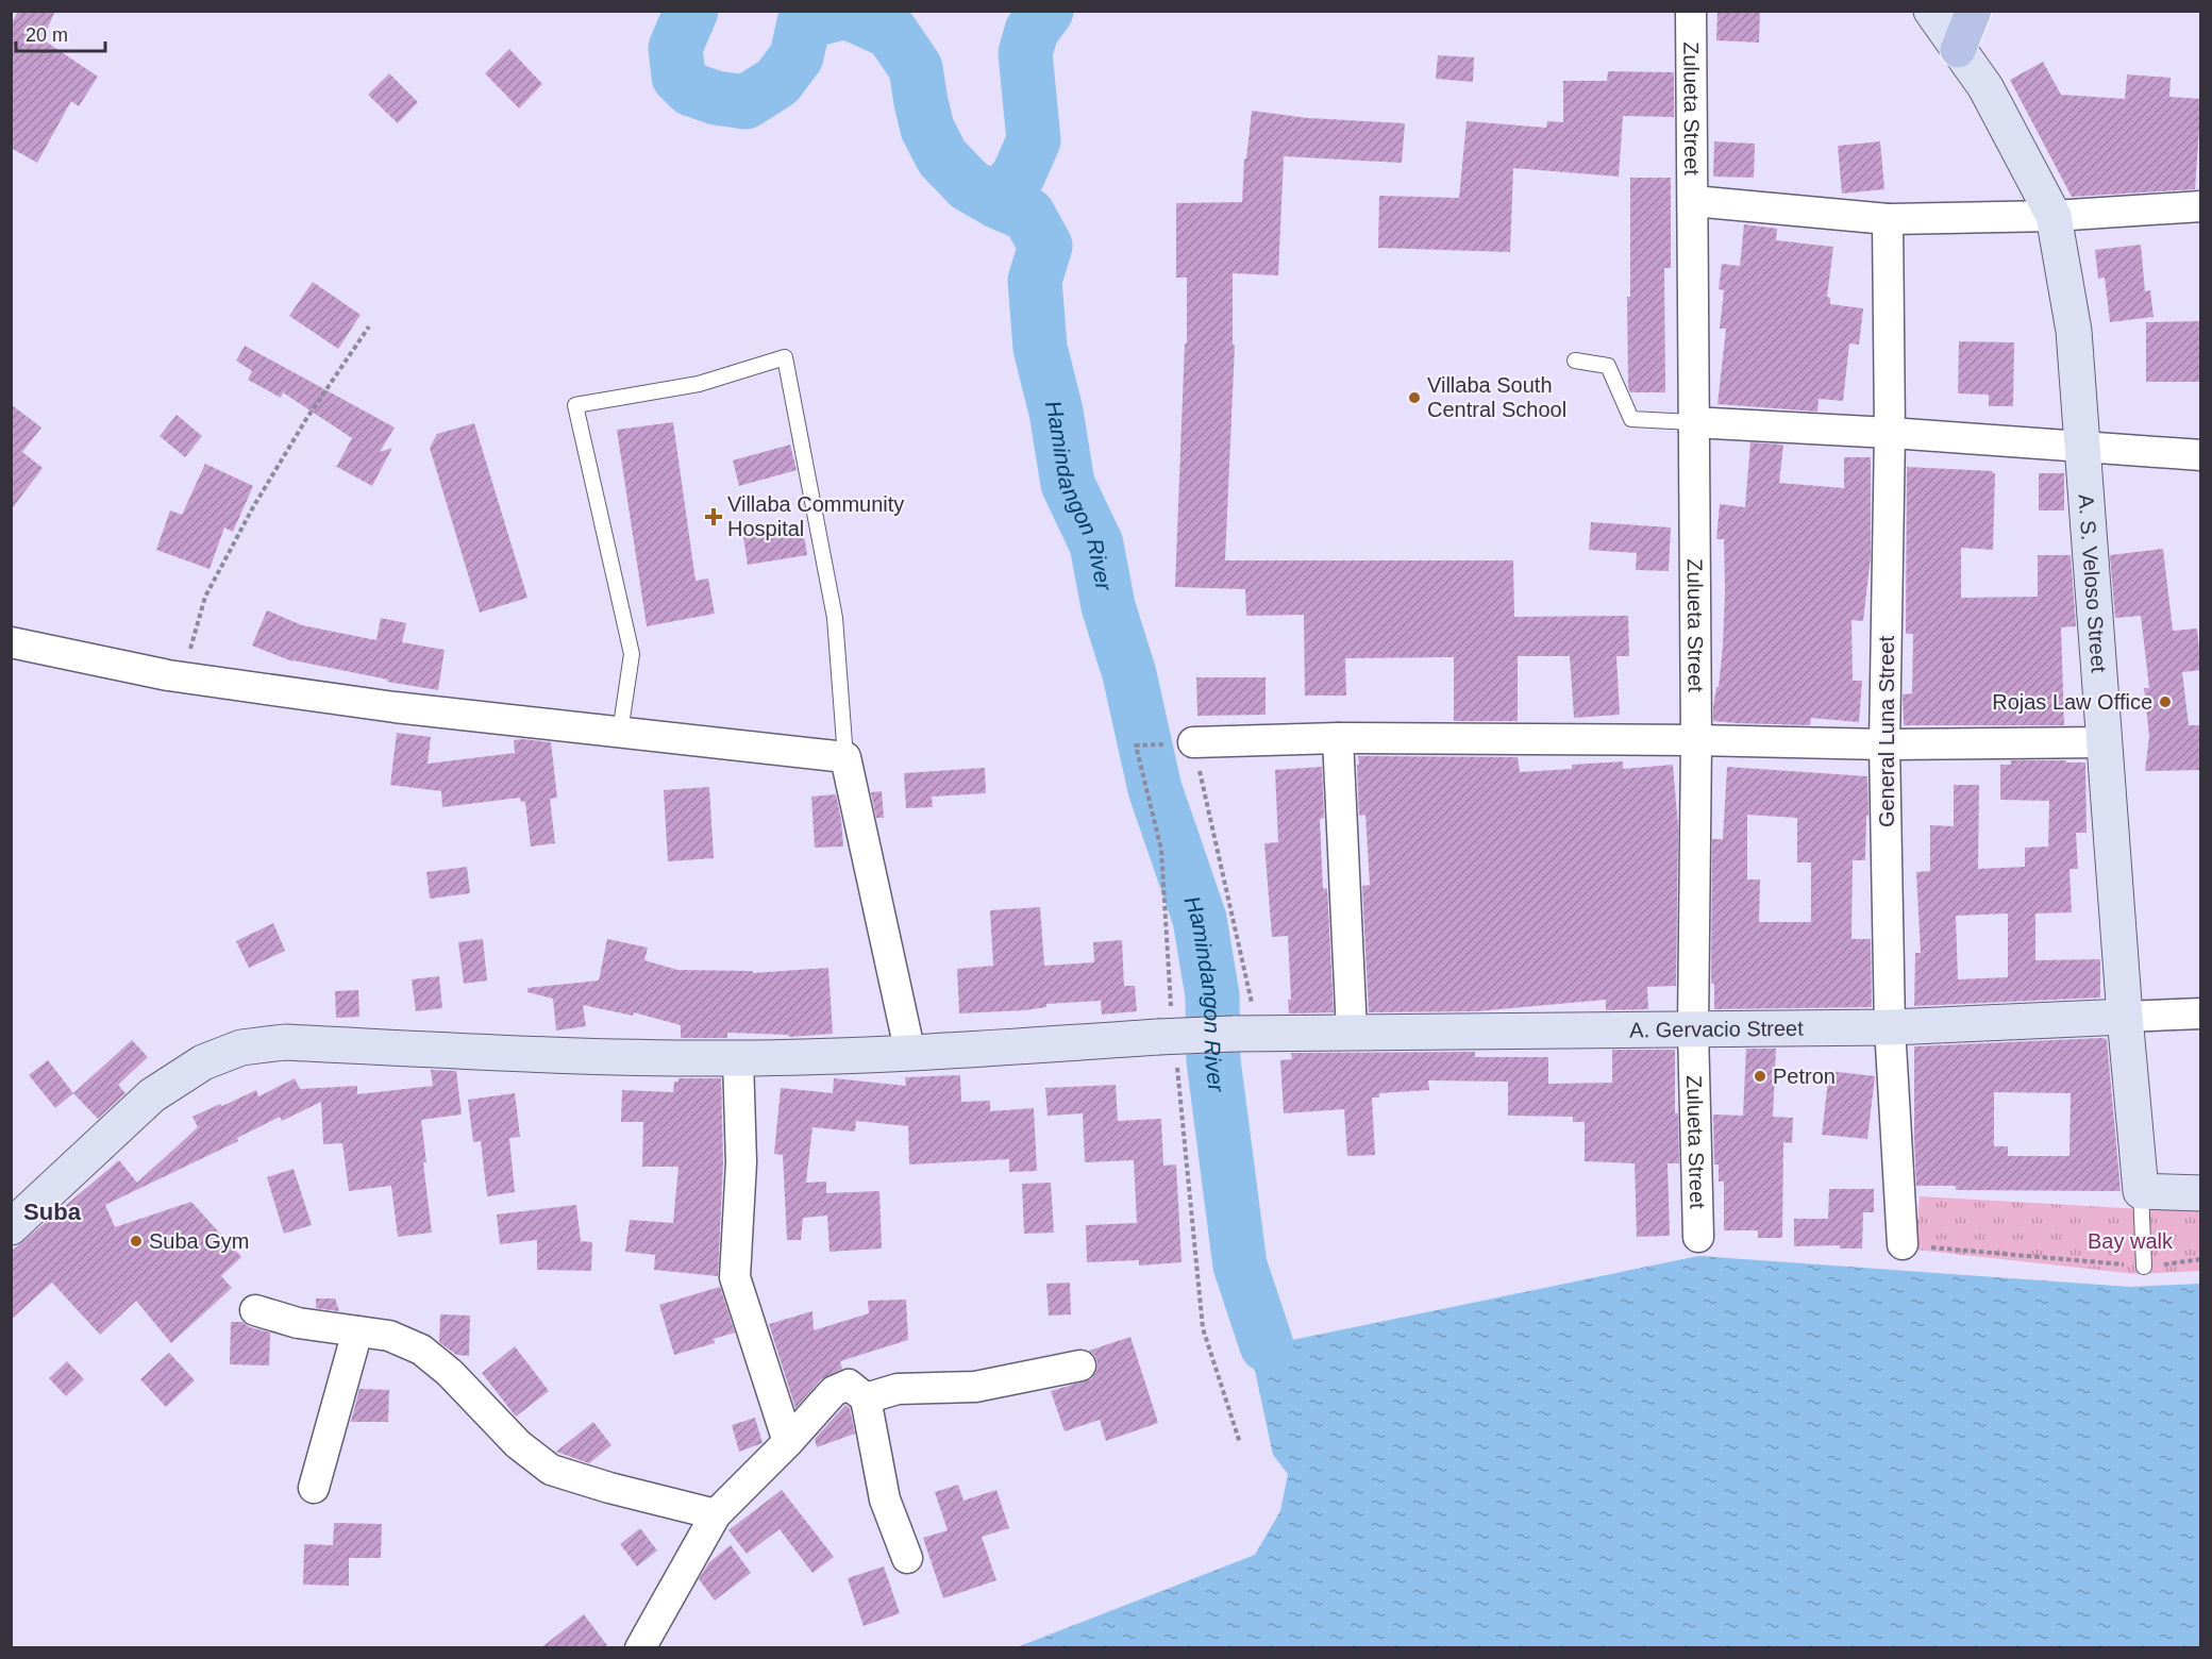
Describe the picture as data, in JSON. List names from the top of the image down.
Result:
{
  "streets": {
    "street": [
      "Zulueta Street",
      "A. S. Veloso Street",
      "General Luna Street",
      "A. Gervacio Street"
    ]
  },
  "crossings": [
    ["Zulueta Street", "A. Gervacio Street"],
    ["A. S. Veloso Street", "A. Gervacio Street"],
    ["General Luna Street", "A. Gervacio Street"]
  ],
  "districts": ["Suba"],
  "water": ["Hamindangon River"],
  "parks": ["Bay walk"],
  "places": {
    "other": [
      "Villaba South Central School",
      "Rojas Law Office",
      "Petron",
      "Suba Gym"
    ],
    "health": ["Villaba Community Hospital"]
  },
  "scale_bar": "20 m"
}
